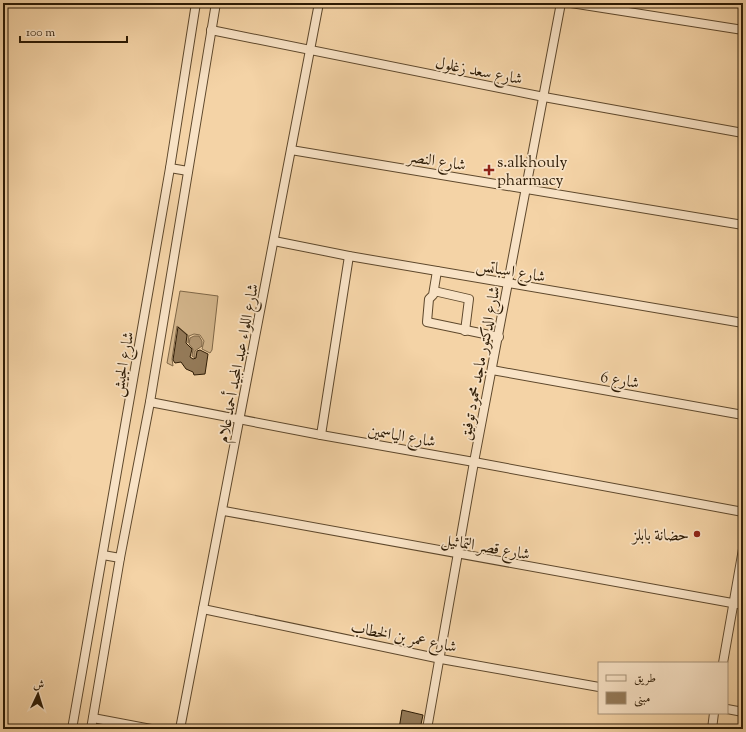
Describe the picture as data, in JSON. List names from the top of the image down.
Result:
{
  "streets": {
    "street": [
      "شارع سعد زغلول",
      "شارع النصر",
      "شارع اسباتس",
      "شارع اللواء عبد المجيد أحمد علام",
      "شارع الدكتور ماجد محمود توفيق",
      "شارع الجيش",
      "شارع 6",
      "شارع الياسمين",
      "شارع قصر التماثيل",
      "شارع عمر بن الخطاب"
    ]
  },
  "crossings": [
    ["شارع سعد زغلول", "شارع اللواء عبد المجيد أحمد علام"],
    ["شارع سعد زغلول", "شارع الدكتور ماجد محمود توفيق"],
    ["شارع سعد زغلول", "شارع الجيش"],
    ["شارع النصر", "شارع اللواء عبد المجيد أحمد علام"],
    ["شارع النصر", "شارع الدكتور ماجد محمود توفيق"],
    ["شارع اسباتس", "شارع اللواء عبد المجيد أحمد علام"],
    ["شارع اسباتس", "شارع الدكتور ماجد محمود توفيق"],
    ["شارع اللواء عبد المجيد أحمد علام", "شارع الياسمين"],
    ["شارع اللواء عبد المجيد أحمد علام", "شارع قصر التماثيل"],
    ["شارع اللواء عبد المجيد أحمد علام", "شارع عمر بن الخطاب"],
    ["شارع الدكتور ماجد محمود توفيق", "شارع 6"],
    ["شارع الدكتور ماجد محمود توفيق", "شارع الياسمين"],
    ["شارع الدكتور ماجد محمود توفيق", "شارع قصر التماثيل"],
    ["شارع الدكتور ماجد محمود توفيق", "شارع عمر بن الخطاب"],
    ["شارع الجيش", "شارع الياسمين"]
  ],
  "places": {
    "health": ["s.alkhouly pharmacy"],
    "other": ["حضانة بابلز"]
  },
  "legend": ["طريق", "مبنى"],
  "scale_bar": "100 m",
  "north": "top"
}
